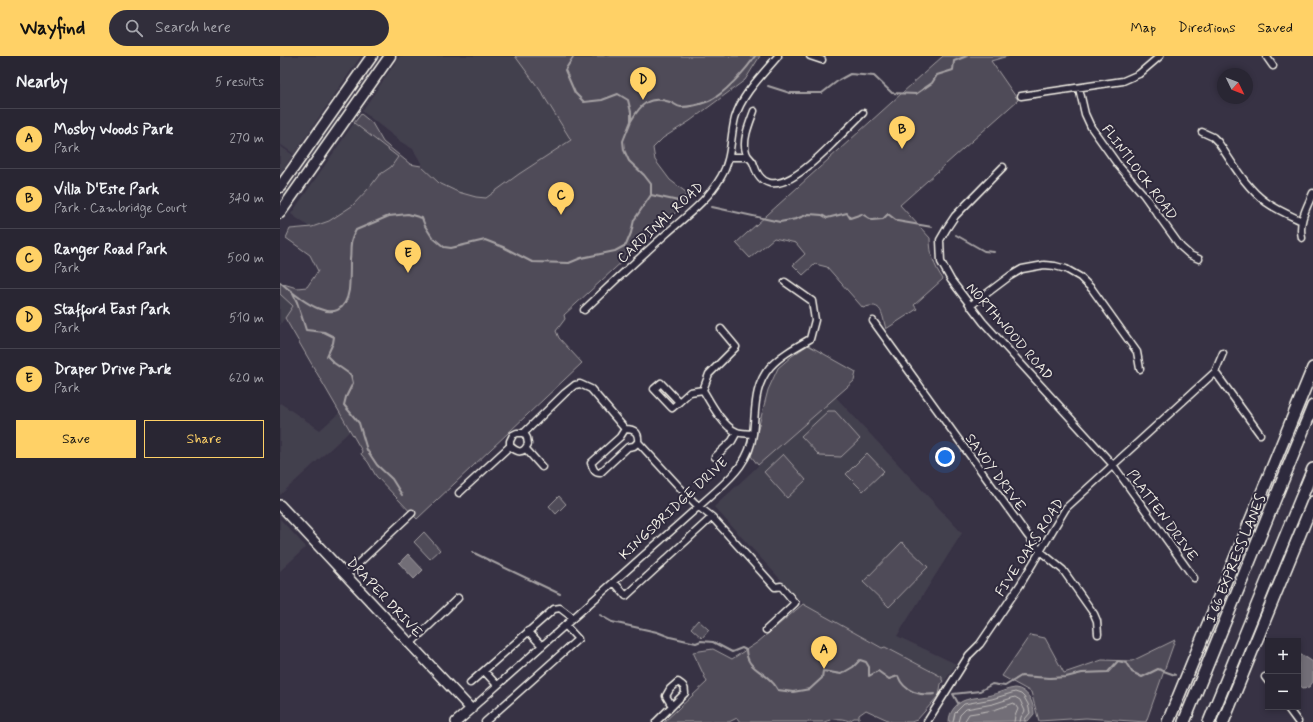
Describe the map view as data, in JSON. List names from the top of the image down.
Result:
{
  "streets": {
    "highway": ["I 66 EXPRESS LANES"],
    "street": [
      "FLINTLOCK ROAD",
      "CARDINAL ROAD",
      "NORTHWOOD ROAD",
      "SAVOY DRIVE",
      "KINGSBRIDGE DRIVE",
      "PLATTEN DRIVE",
      "FIVE OAKS ROAD",
      "DRAPER DRIVE"
    ]
  },
  "crossings": [
    ["NORTHWOOD ROAD", "PLATTEN DRIVE"],
    ["NORTHWOOD ROAD", "FIVE OAKS ROAD"],
    ["SAVOY DRIVE", "FIVE OAKS ROAD"],
    ["KINGSBRIDGE DRIVE", "DRAPER DRIVE"],
    ["PLATTEN DRIVE", "FIVE OAKS ROAD"]
  ],
  "north": "bottom right",
  "page": {
    "header": "Wayfind",
    "search": "Search here",
    "nav": ["Map", "Directions", "Saved"],
    "heading": ["Nearby", "5 results"],
    "pins": [
      "D",
      "B",
      "C",
      "E",
      "A"
    ],
    "list": [
      {
        "mark": "A",
        "name": "Mosby Woods Park",
        "note": "Park",
        "value": "270 m"
      },
      {
        "mark": "B",
        "name": "Villa D'Este Park",
        "note": "Park · Cambridge Court",
        "value": "340 m"
      },
      {
        "mark": "C",
        "name": "Ranger Road Park",
        "note": "Park",
        "value": "500 m"
      },
      {
        "mark": "D",
        "name": "Stafford East Park",
        "note": "Park",
        "value": "510 m"
      },
      {
        "mark": "E",
        "name": "Draper Drive Park",
        "note": "Park",
        "value": "620 m"
      }
    ],
    "buttons": ["Save", "Share"],
    "map_buttons": ["+", "−"]
  }
}
